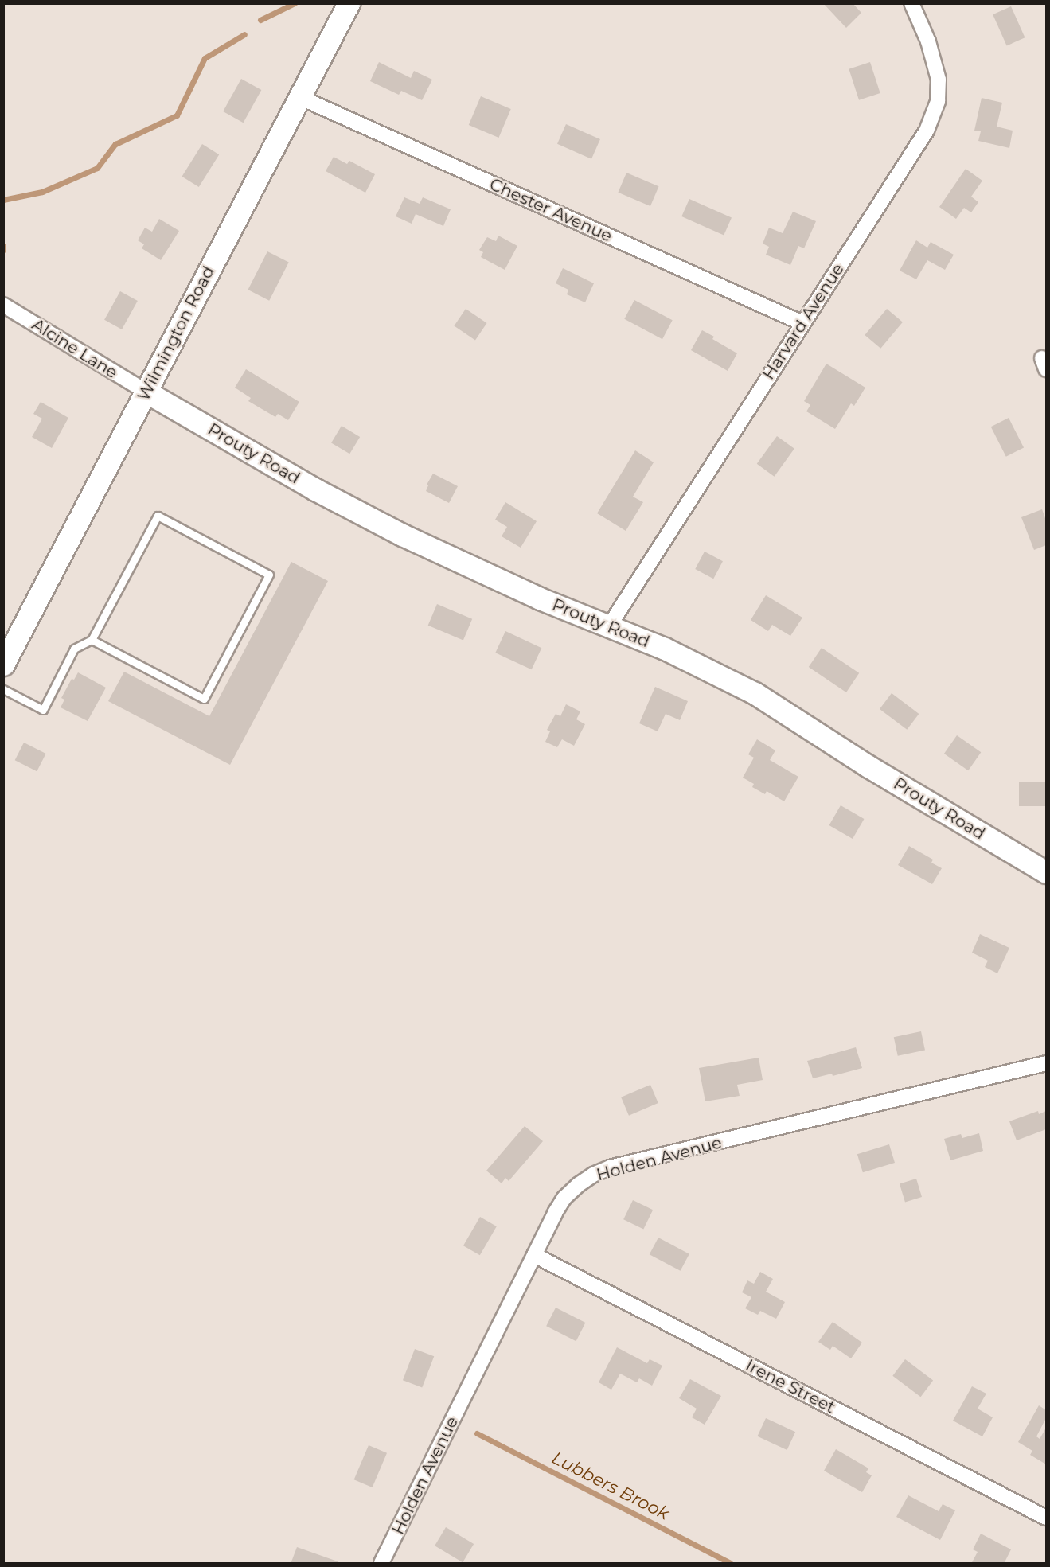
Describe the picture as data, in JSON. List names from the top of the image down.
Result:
{
  "streets": {
    "street": [
      "Chester Avenue",
      "Harvard Avenue",
      "Wilmington Road",
      "Alcine Lane",
      "Prouty Road",
      "Holden Avenue",
      "Irene Street"
    ]
  },
  "crossings": [
    ["Chester Avenue", "Harvard Avenue"],
    ["Chester Avenue", "Wilmington Road"],
    ["Harvard Avenue", "Prouty Road"],
    ["Wilmington Road", "Alcine Lane"],
    ["Wilmington Road", "Prouty Road"],
    ["Alcine Lane", "Prouty Road"],
    ["Holden Avenue", "Irene Street"]
  ],
  "water": ["Lubbers Brook"]
}
